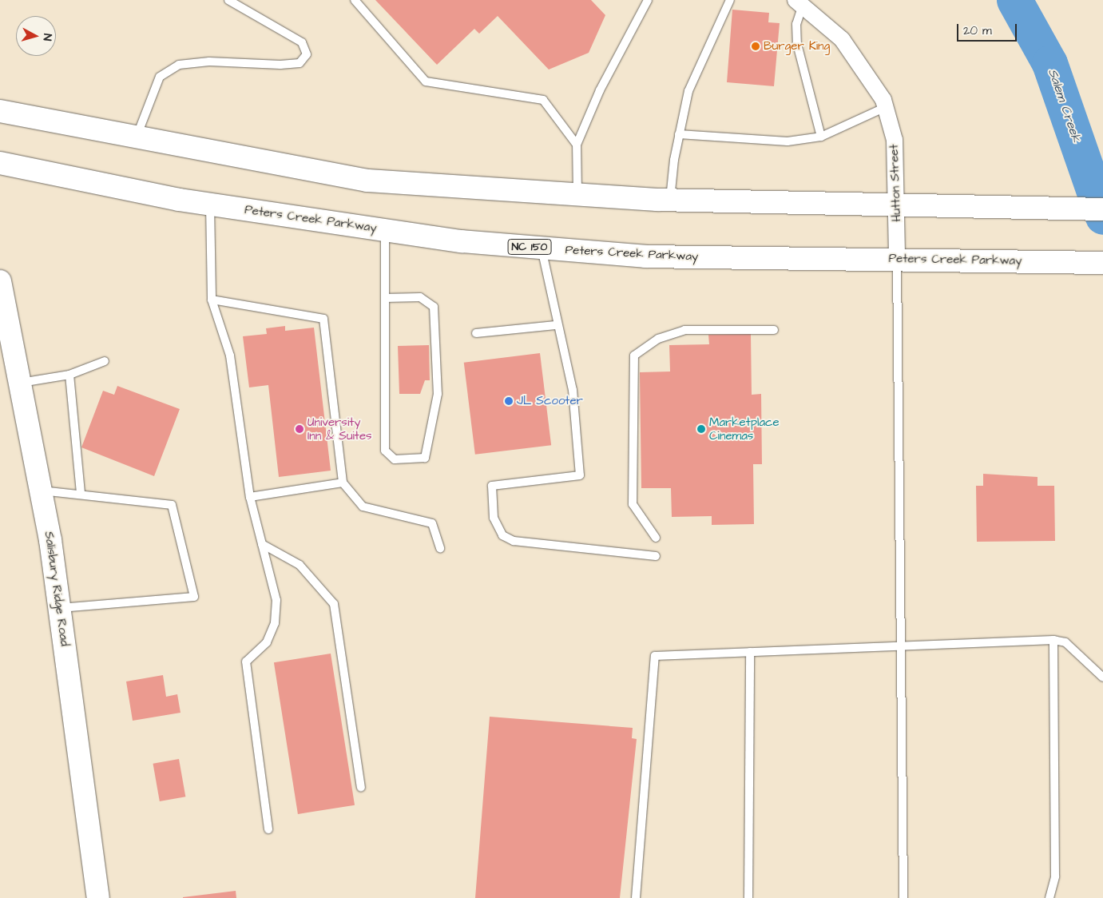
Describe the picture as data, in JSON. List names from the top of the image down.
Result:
{
  "streets": {
    "main road": ["Peters Creek Parkway", "NC 150", "Salisbury Ridge Road"],
    "street": ["Hutton Street"]
  },
  "crossings": [
    ["Hutton Street", "Peters Creek Parkway"]
  ],
  "water": ["Salem Creek"],
  "places": [
    "Burger King",
    "JL Scooter",
    "University Inn & Suites",
    "Marketplace Cinemas"
  ],
  "scale_bar": "20 m",
  "north": "right"
}
